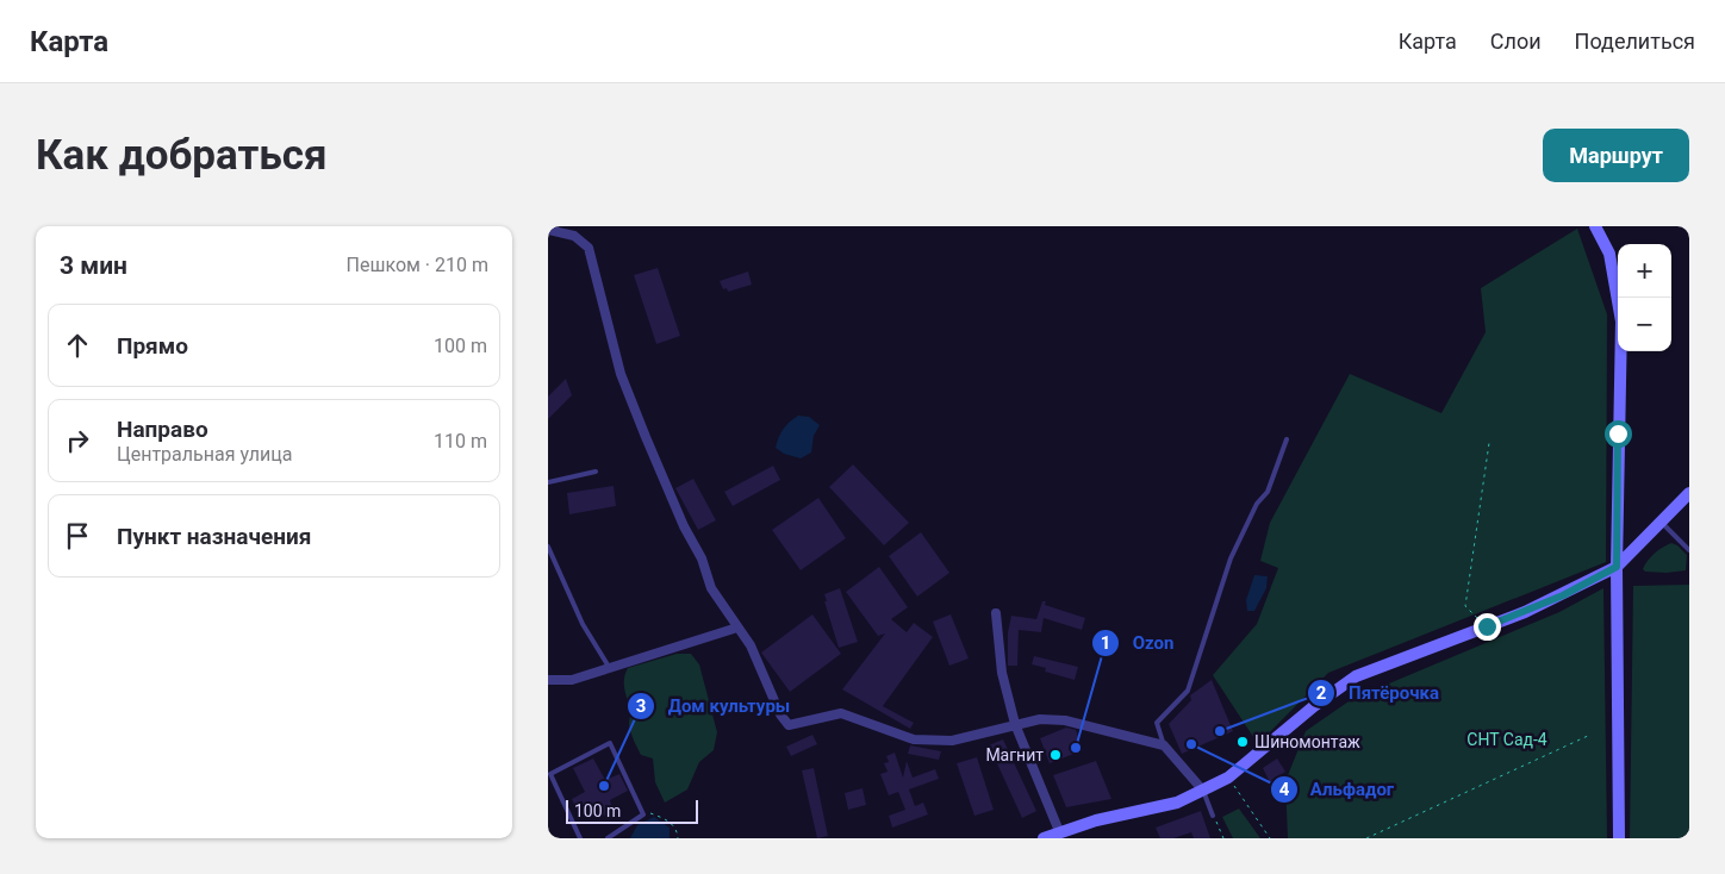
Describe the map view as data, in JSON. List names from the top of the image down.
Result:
{
  "parks": ["СНТ Сад-4"],
  "places": [
    "Пятёрочка",
    "Шиномонтаж",
    "Альфадог",
    "Ozon",
    "Магнит",
    "Дом культуры"
  ],
  "scale_bar": "100 m",
  "page": {
    "header": "Карта",
    "nav": ["Карта", "Слои", "Поделиться"],
    "buttons": "Маршрут",
    "title": "Как добраться",
    "heading": ["3 мин", "Пешком · 210 m"],
    "map_buttons": ["+", "−"],
    "list": [
      ["Прямо", "100 m"],
      ["Направо", "Центральная улица", "110 m"],
      "Пункт назначения"
    ],
    "scale": "100 m"
  }
}
